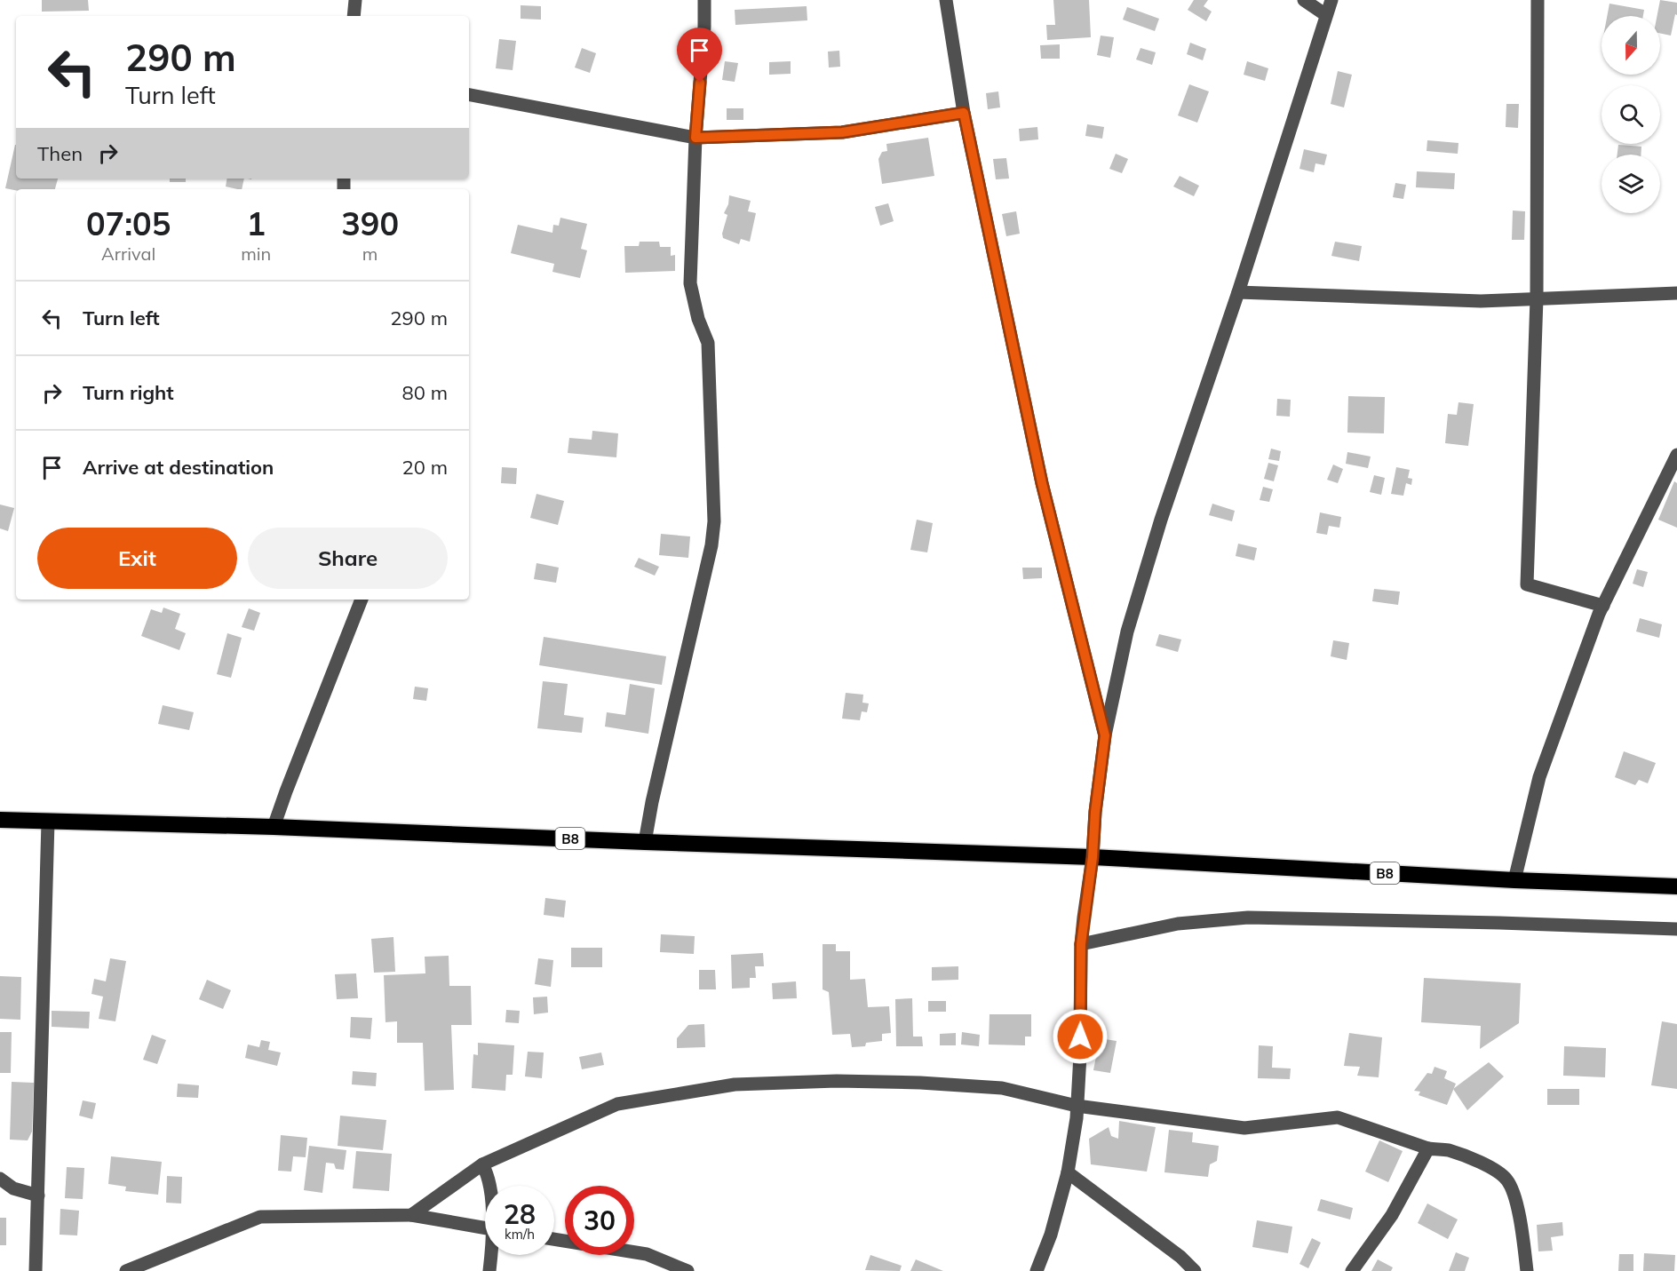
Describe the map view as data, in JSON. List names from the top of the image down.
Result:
{
  "streets": {
    "highway": ["B8"]
  },
  "north": "bottom",
  "page": {
    "turn": ["290 m", "Turn left"],
    "then": "Then",
    "eta": [
      "07:05",
      "Arrival",
      "1",
      "min",
      "390",
      "m"
    ],
    "list": [
      {
        "name": "Turn left",
        "value": "290 m"
      },
      {
        "name": "Turn right",
        "value": "80 m"
      },
      {
        "name": "Arrive at destination",
        "value": "20 m"
      }
    ],
    "buttons": ["Exit", "Share"],
    "speed": "28 km/h",
    "limit": "30"
  }
}
